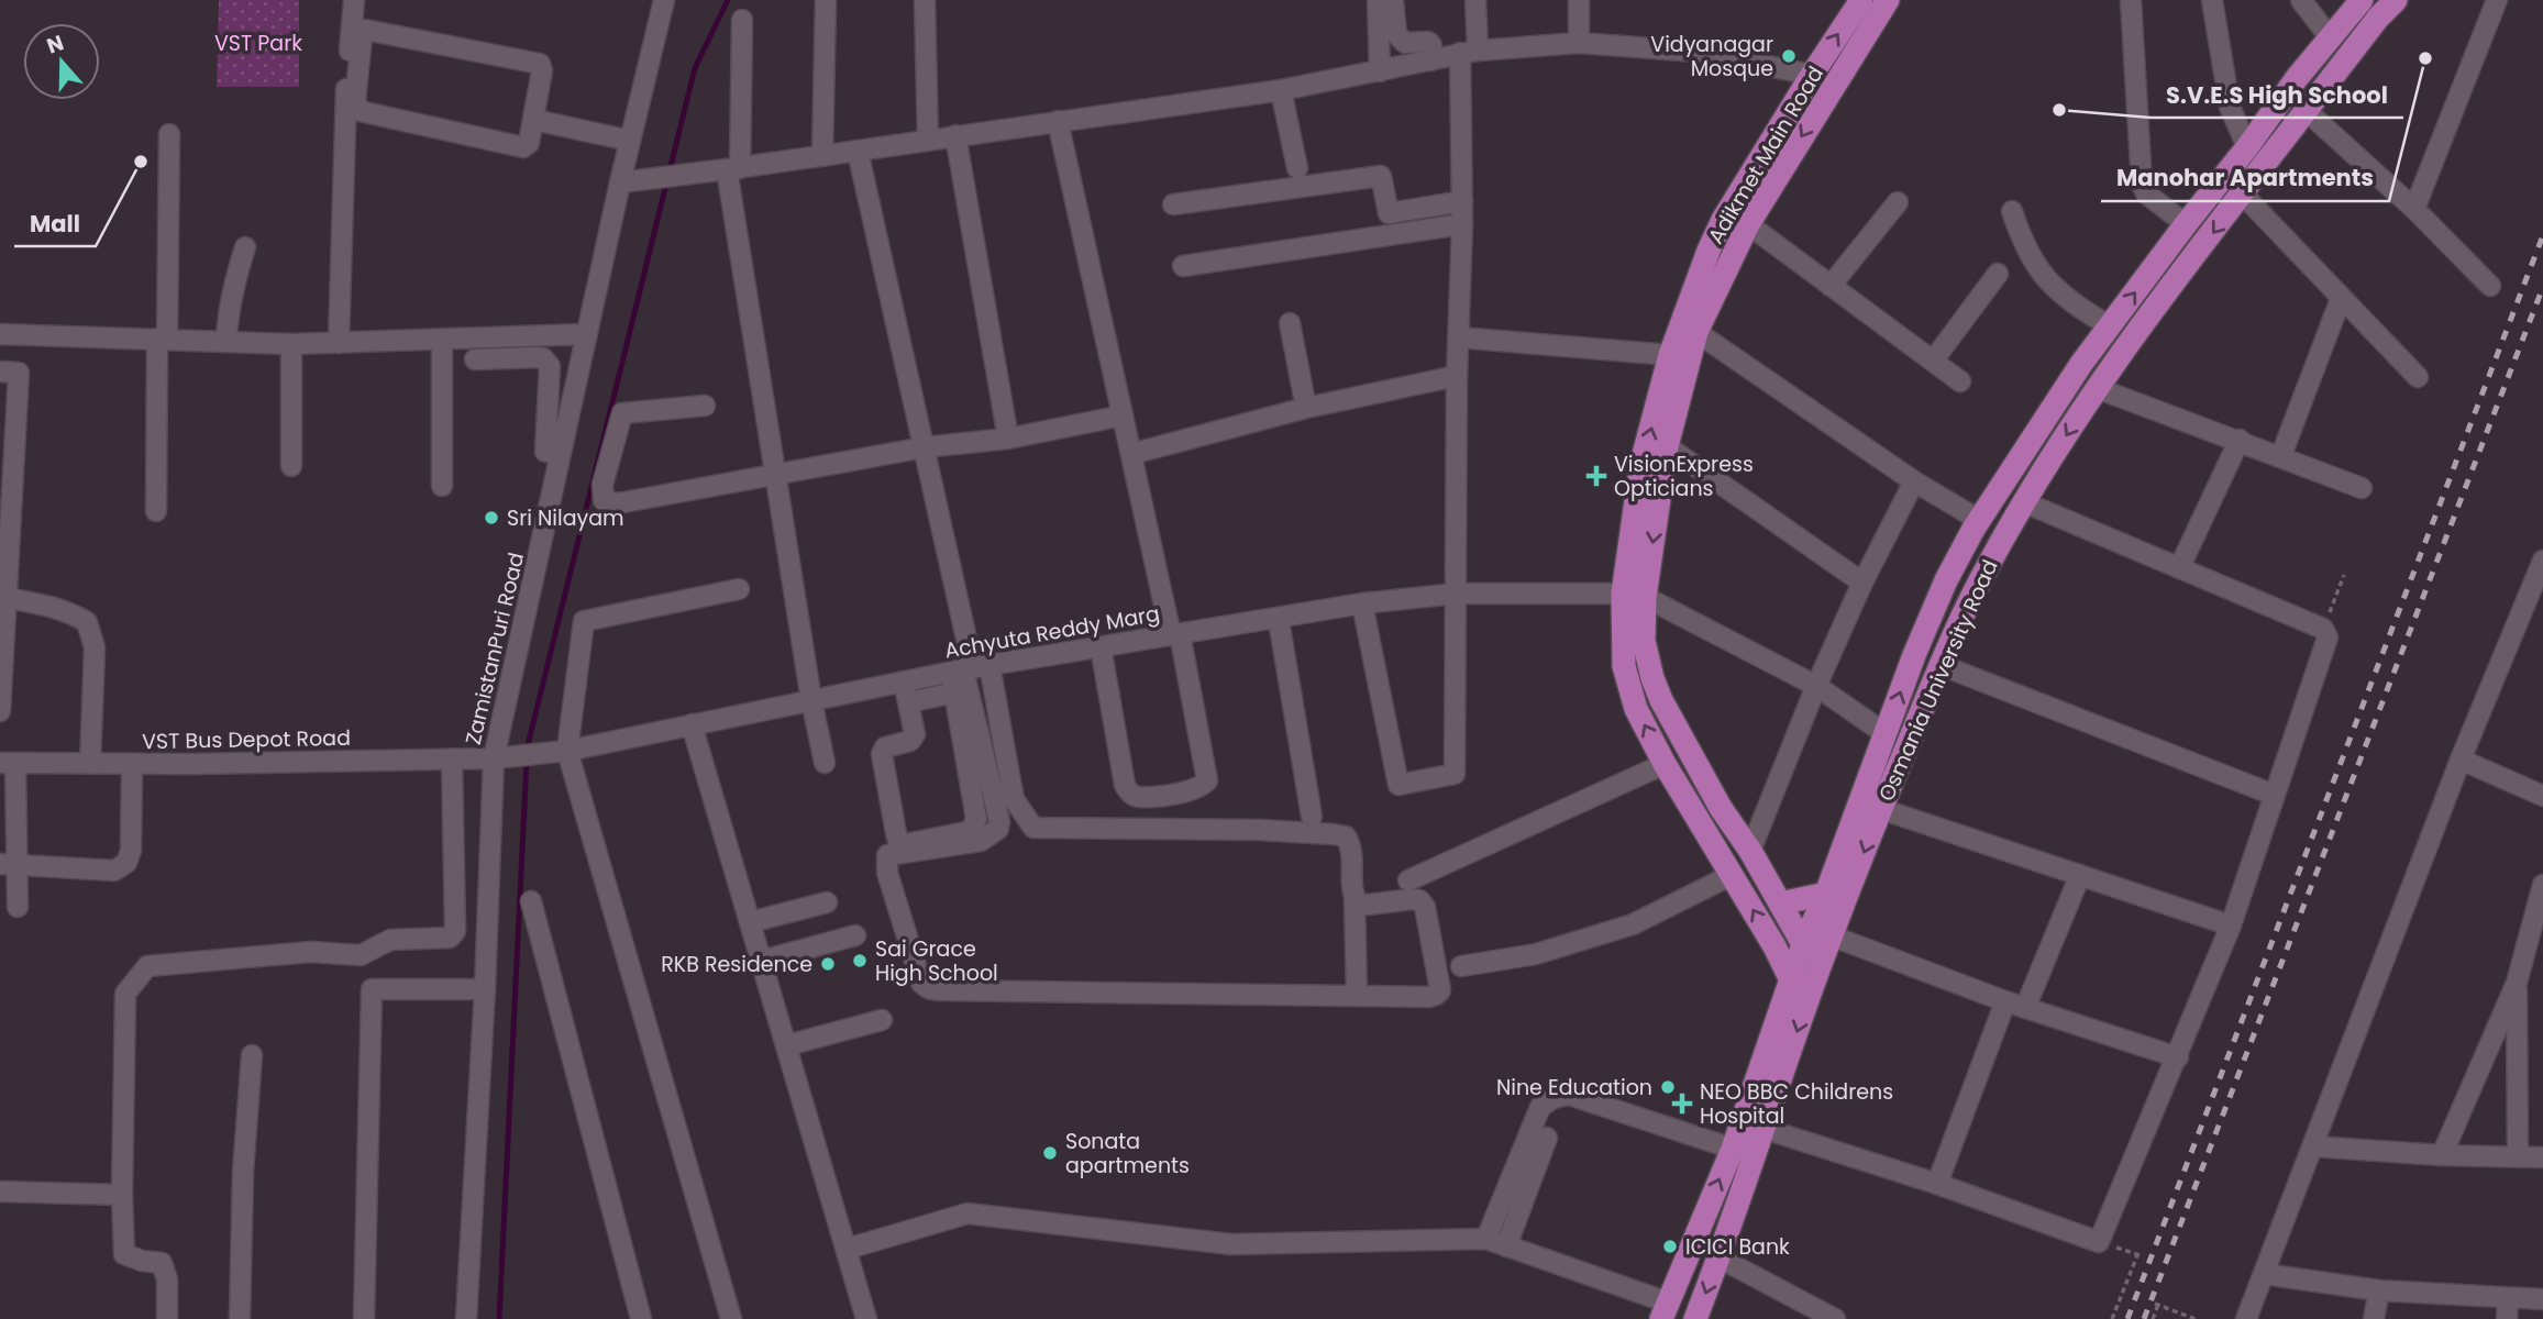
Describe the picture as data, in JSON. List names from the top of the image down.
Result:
{
  "streets": {
    "main road": ["Adikmet Main Road", "Osmania University Road"],
    "street": ["Achyuta Reddy Marg", "ZamistanPuri Road", "VST Bus Depot Road"]
  },
  "crossings": [
    ["Adikmet Main Road", "Achyuta Reddy Marg"],
    ["Adikmet Main Road", "Osmania University Road"],
    ["Achyuta Reddy Marg", "ZamistanPuri Road"],
    ["Achyuta Reddy Marg", "VST Bus Depot Road"],
    ["ZamistanPuri Road", "VST Bus Depot Road"]
  ],
  "parks": ["VST Park"],
  "places": {
    "other": [
      "Vidyanagar Mosque",
      "Manohar Apartments",
      "S.V.E.S High School",
      "Mall",
      "Sri Nilayam",
      "Sai Grace High School",
      "RKB Residence",
      "Nine Education",
      "Sonata apartments",
      "ICICI Bank"
    ],
    "health": ["VisionExpress Opticians", "NEO BBC Childrens Hospital"]
  },
  "north": "top"
}
